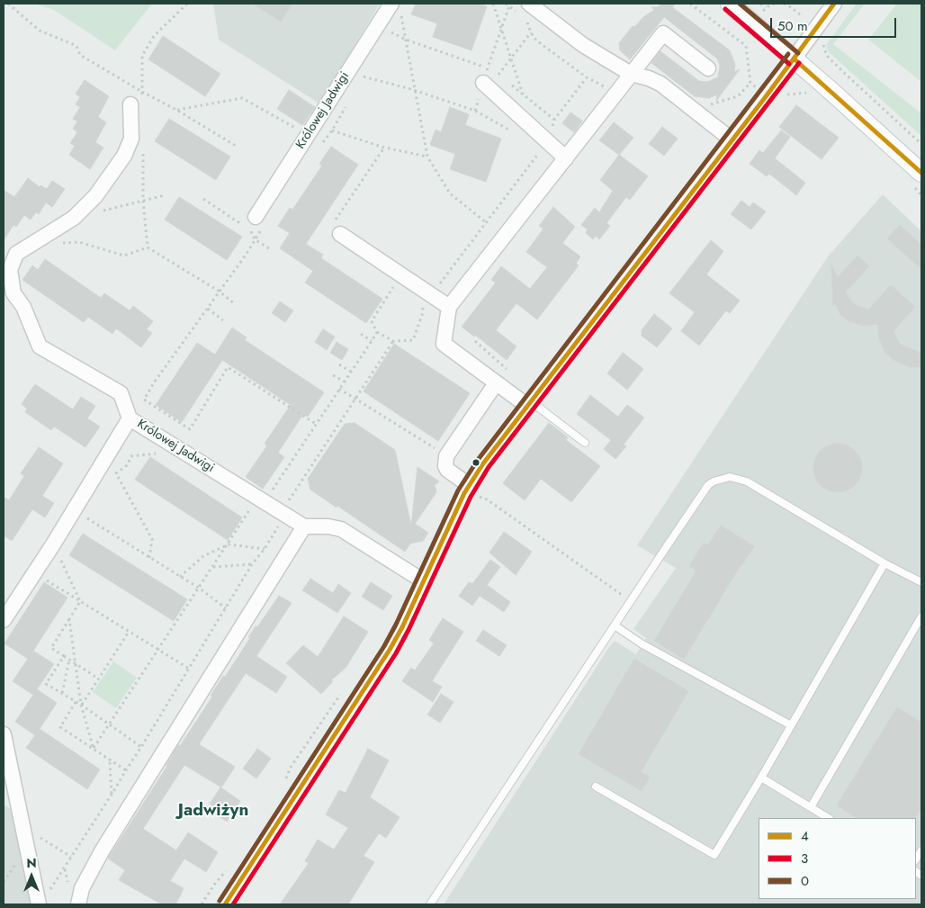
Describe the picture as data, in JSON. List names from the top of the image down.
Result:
{
  "streets": {
    "street": ["Królowej Jadwigi"]
  },
  "districts": ["Jadwiżyn"],
  "lines": ["transit line 4", "transit line 0", "transit line 3"],
  "legend": ["4", "3", "0"],
  "scale_bar": "50 m",
  "north": "top"
}
